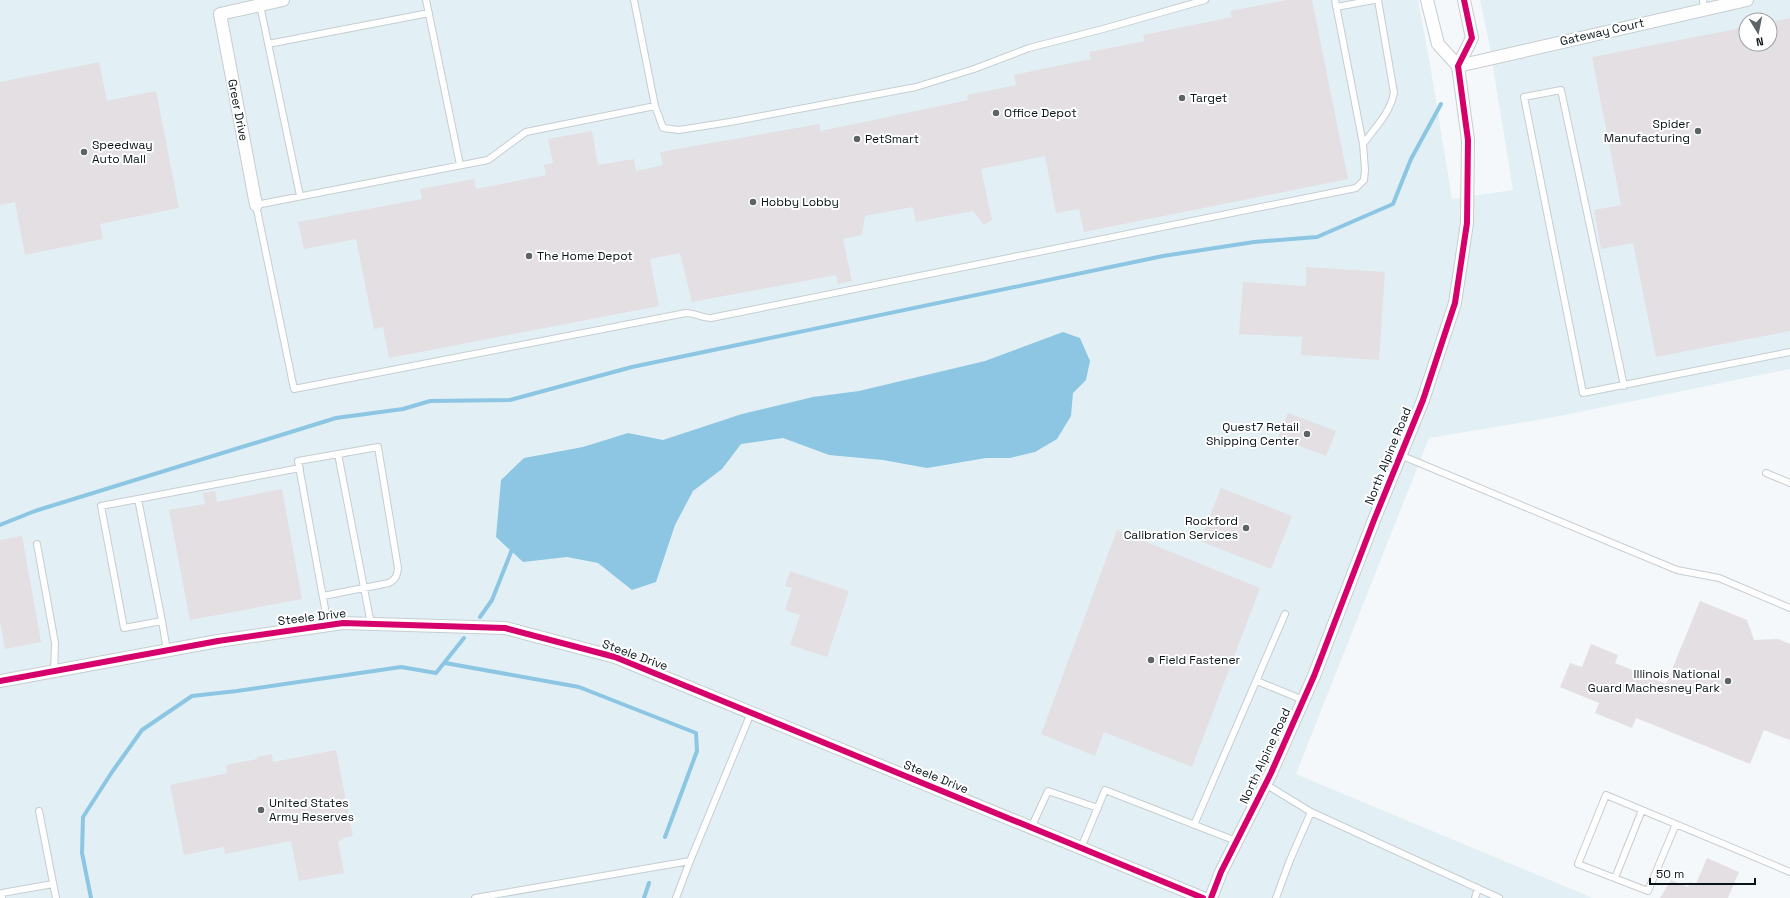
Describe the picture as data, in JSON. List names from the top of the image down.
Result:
{
  "streets": {
    "street": [
      "Gateway Court",
      "Greer Drive",
      "North Alpine Road",
      "Steele Drive"
    ]
  },
  "crossings": [
    ["Gateway Court", "North Alpine Road"]
  ],
  "places": [
    "Target",
    "Office Depot",
    "Spider Manufacturing",
    "PetSmart",
    "Speedway Auto Mall",
    "Hobby Lobby",
    "The Home Depot",
    "Quest7 Retail Shipping Center",
    "Rockford Calibration Services",
    "Field Fastener",
    "Illinois National Guard Machesney Park",
    "United States Army Reserves"
  ],
  "scale_bar": "50 m",
  "north": "bottom"
}
